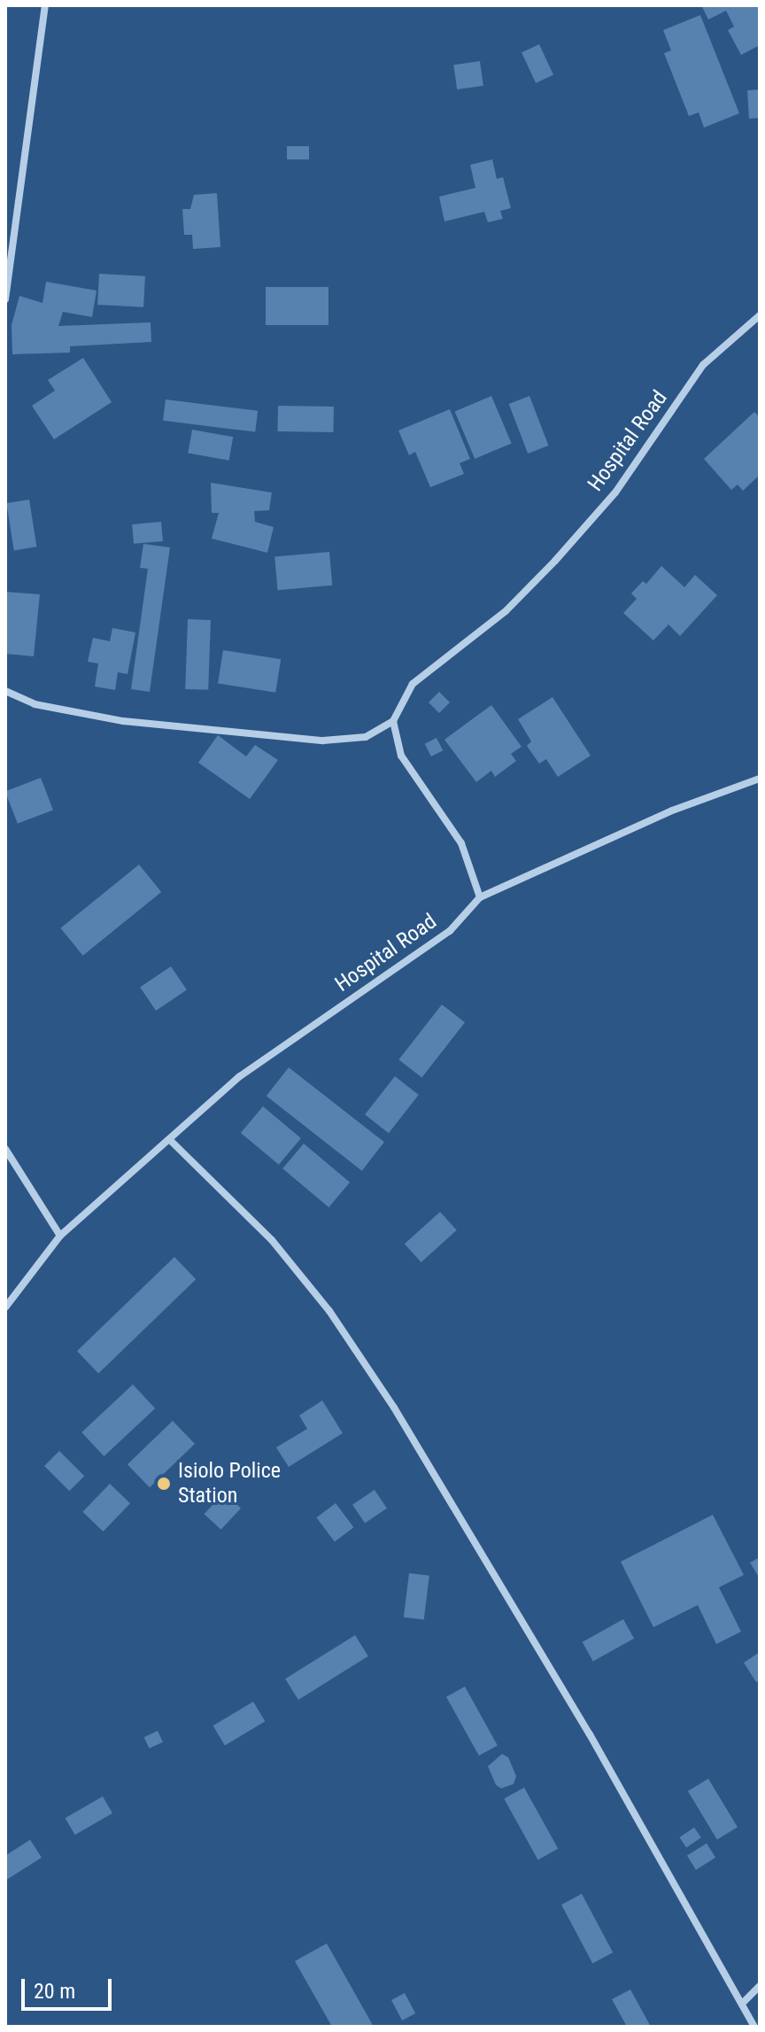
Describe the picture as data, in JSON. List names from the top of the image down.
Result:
{
  "streets": {
    "street": ["Hospital Road"]
  },
  "places": ["Isiolo Police Station"],
  "scale_bar": "20 m"
}
